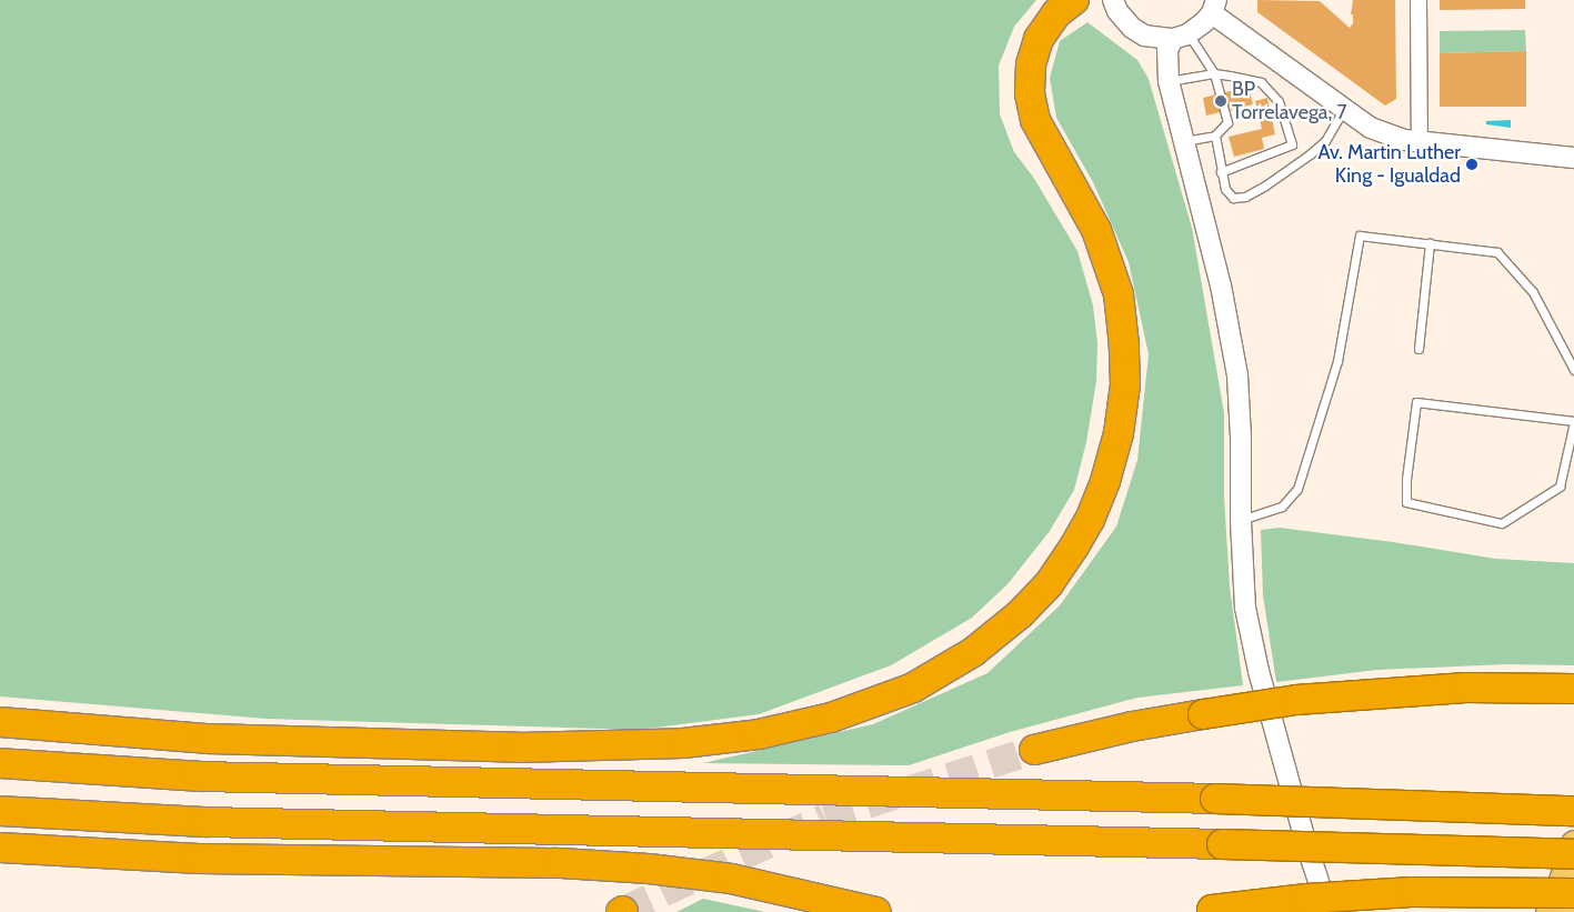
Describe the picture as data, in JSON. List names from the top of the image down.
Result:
{
  "places": ["BP Torrelavega, 7", "Av. Martin Luther King - Igualdad"]
}
